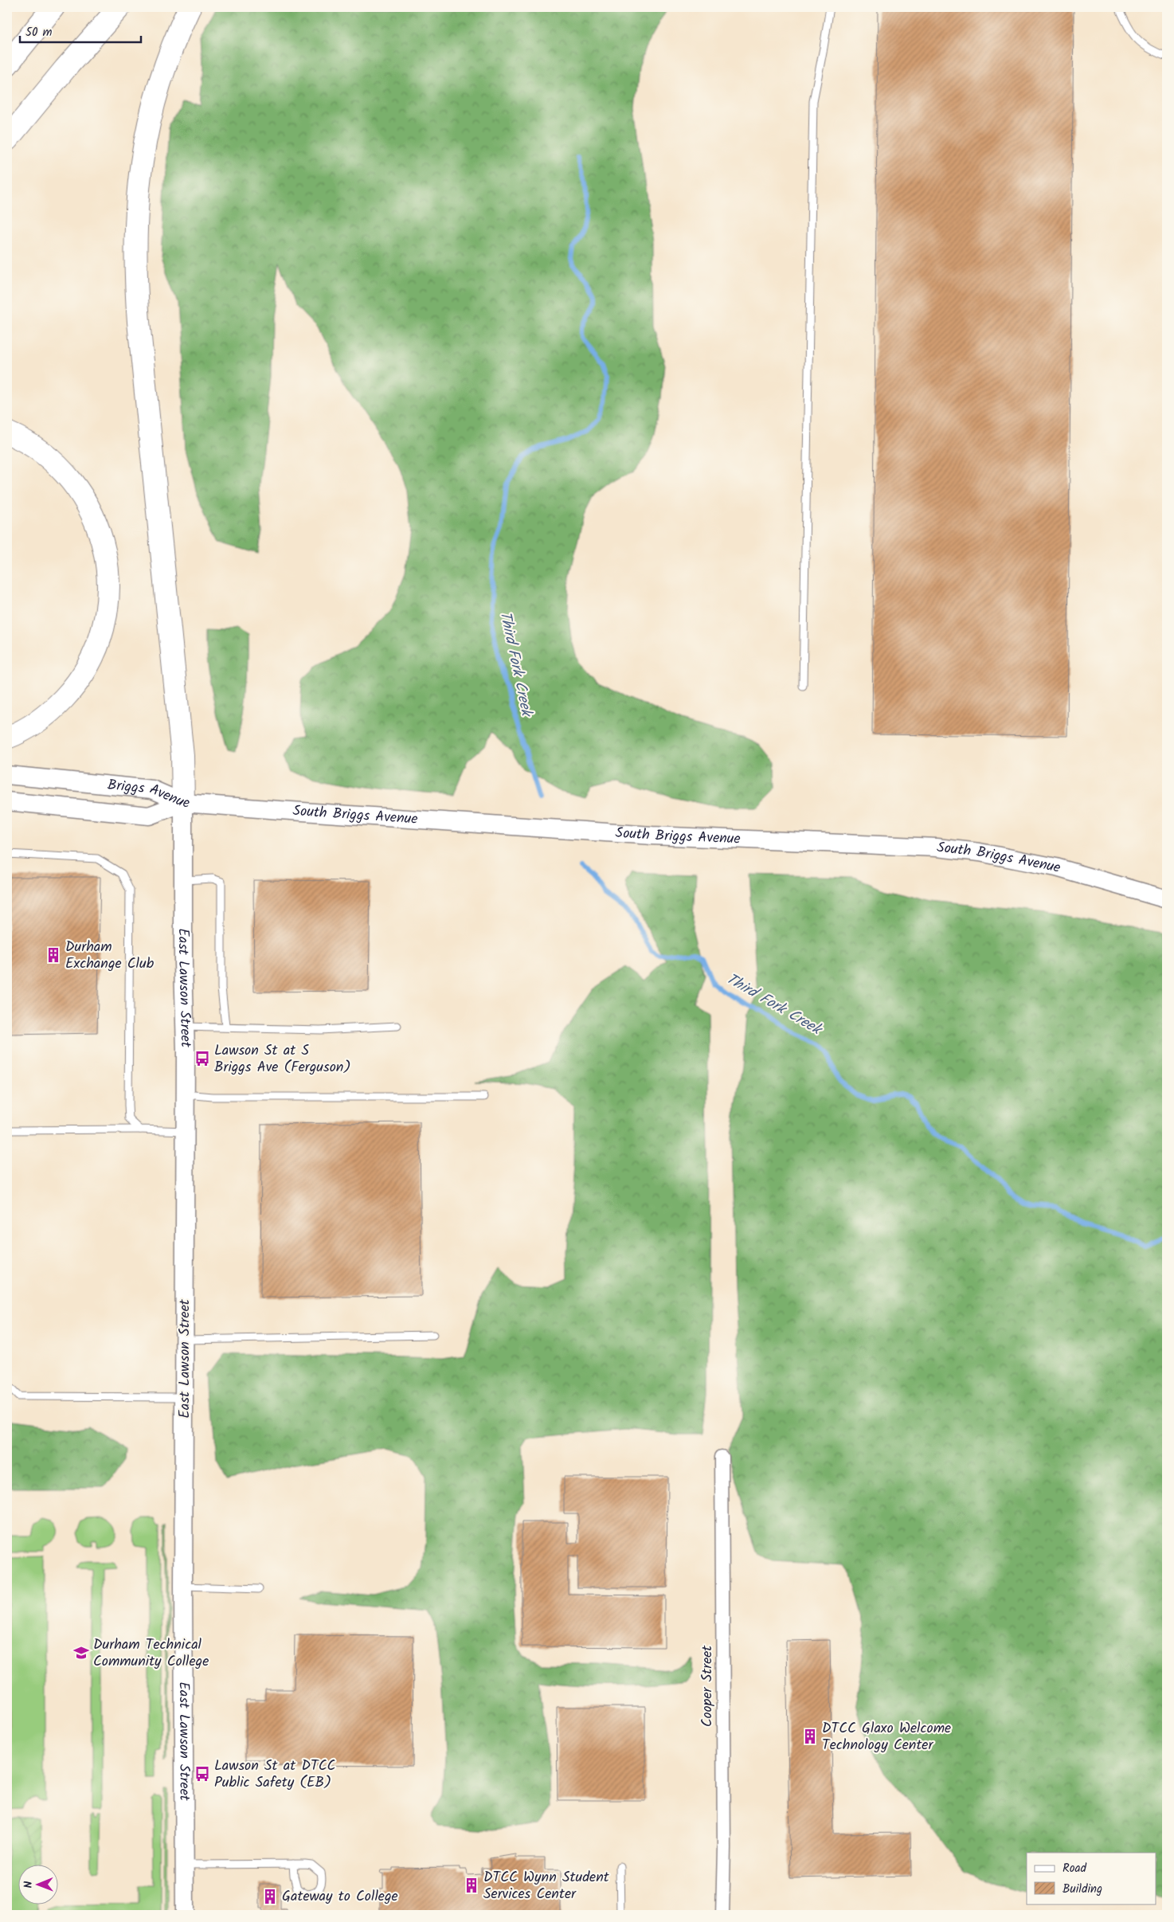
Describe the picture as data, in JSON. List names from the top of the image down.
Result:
{
  "streets": {
    "street": [
      "Briggs Avenue",
      "South Briggs Avenue",
      "East Lawson Street",
      "Cooper Street"
    ]
  },
  "crossings": [
    ["Briggs Avenue", "South Briggs Avenue"],
    ["Briggs Avenue", "East Lawson Street"],
    ["South Briggs Avenue", "East Lawson Street"]
  ],
  "water": ["Third Fork Creek"],
  "places": {
    "building": [
      "Durham Exchange Club",
      "DTCC Glaxo Welcome Technology Center",
      "DTCC Wynn Student Services Center",
      "Gateway to College"
    ],
    "bus stop": ["Lawson St at S Briggs Ave (Ferguson)", "Lawson St at DTCC Public Safety (EB)"],
    "school or university": ["Durham Technical Community College"]
  },
  "legend": ["Road", "Building"],
  "scale_bar": "50 m",
  "north": "left"
}
